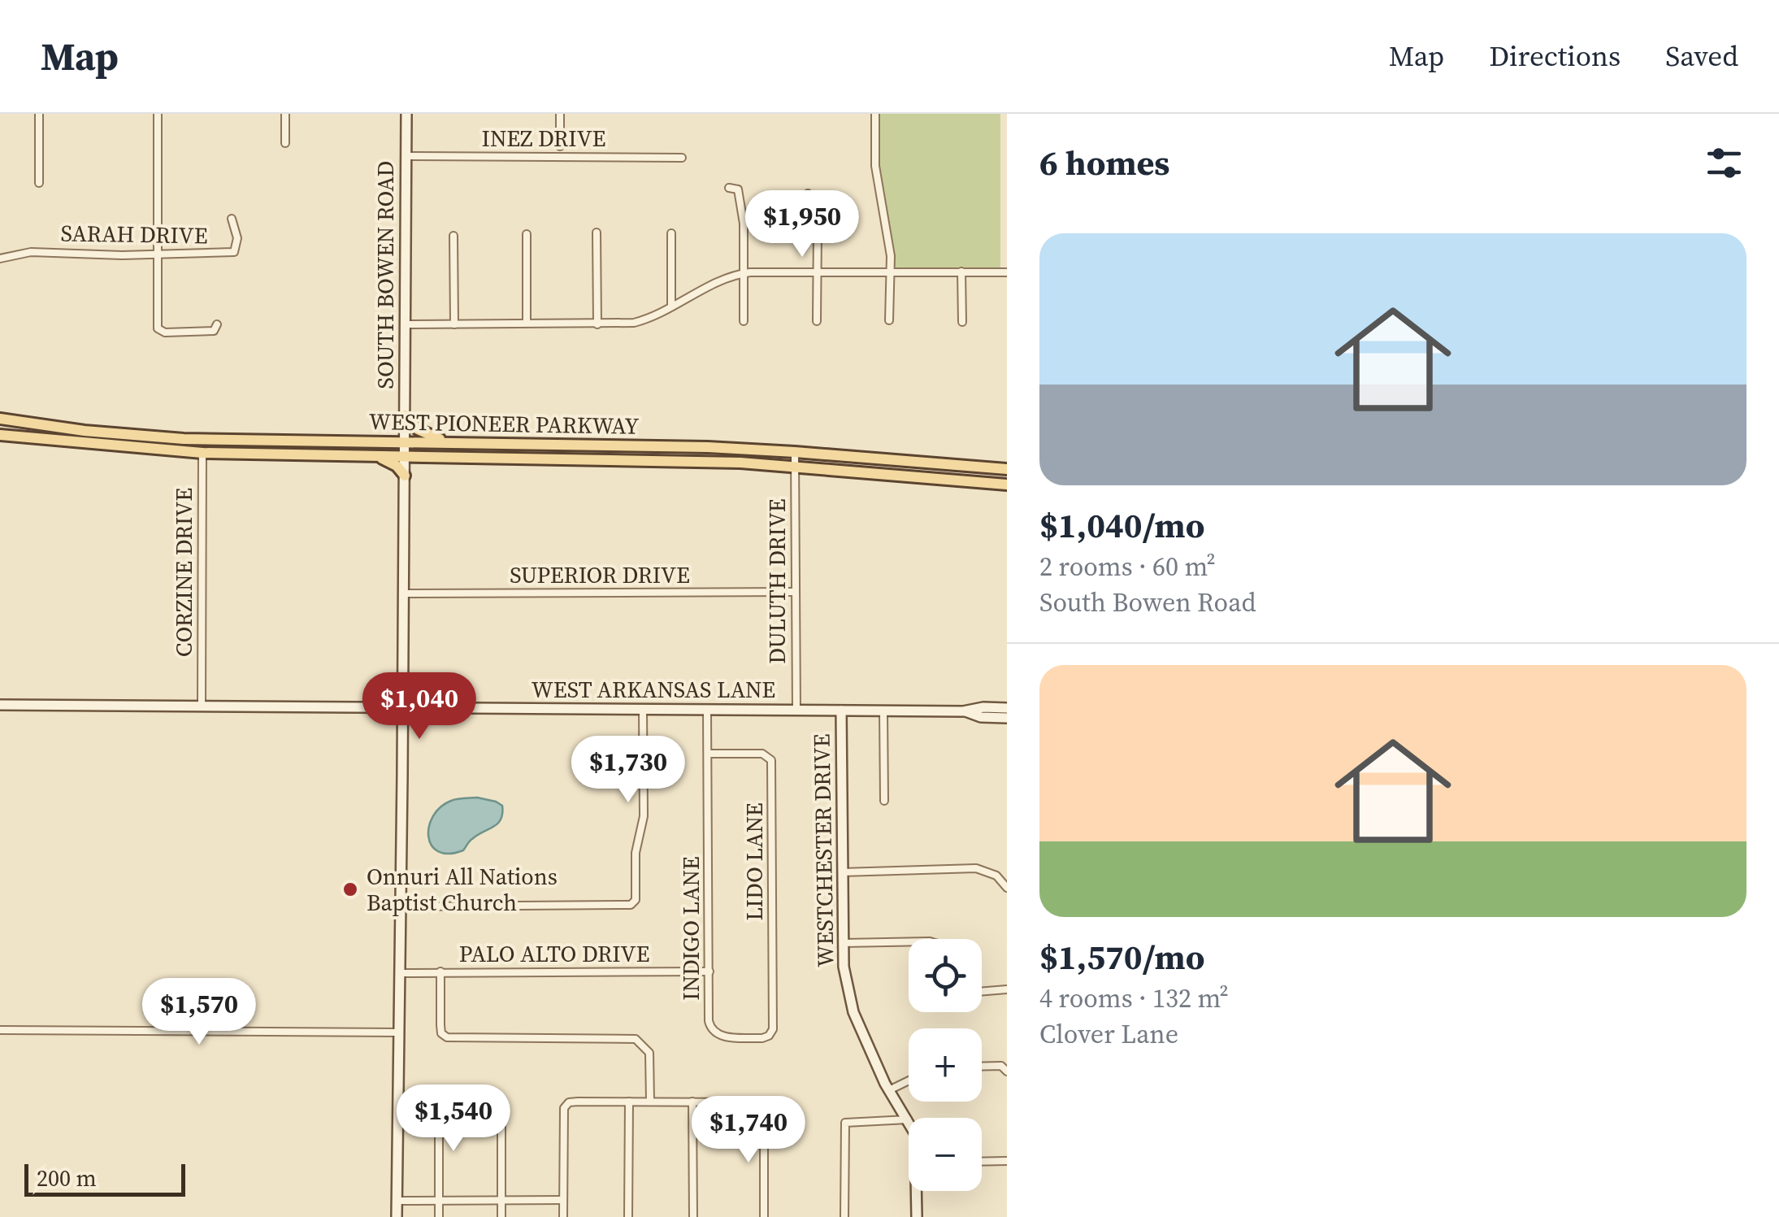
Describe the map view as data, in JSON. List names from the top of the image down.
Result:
{
  "streets": {
    "main road": [
      "SOUTH BOWEN ROAD",
      "WEST PIONEER PARKWAY",
      "WEST ARKANSAS LANE",
      "WESTCHESTER DRIVE"
    ],
    "street": [
      "INEZ DRIVE",
      "SARAH DRIVE",
      "CORZINE DRIVE",
      "SUPERIOR DRIVE",
      "DULUTH DRIVE",
      "LIDO LANE",
      "INDIGO LANE",
      "PALO ALTO DRIVE"
    ]
  },
  "crossings": [
    ["INEZ DRIVE", "SOUTH BOWEN ROAD"],
    ["SOUTH BOWEN ROAD", "WEST PIONEER PARKWAY"],
    ["SOUTH BOWEN ROAD", "SUPERIOR DRIVE"],
    ["SOUTH BOWEN ROAD", "WEST ARKANSAS LANE"],
    ["SOUTH BOWEN ROAD", "PALO ALTO DRIVE"],
    ["WEST PIONEER PARKWAY", "CORZINE DRIVE"],
    ["WEST PIONEER PARKWAY", "DULUTH DRIVE"],
    ["CORZINE DRIVE", "WEST ARKANSAS LANE"],
    ["SUPERIOR DRIVE", "DULUTH DRIVE"],
    ["DULUTH DRIVE", "WEST ARKANSAS LANE"],
    ["WEST ARKANSAS LANE", "WESTCHESTER DRIVE"],
    ["WEST ARKANSAS LANE", "INDIGO LANE"],
    ["LIDO LANE", "INDIGO LANE"],
    ["INDIGO LANE", "PALO ALTO DRIVE"]
  ],
  "places": ["Onnuri All Nations Baptist Church"],
  "scale_bar": "200 m",
  "page": {
    "header": "Map",
    "nav": ["Map", "Directions", "Saved"],
    "heading": "6 homes",
    "price": [
      "$1,950",
      "$1,040",
      "$1,730",
      "$1,570",
      "$1,540",
      "$1,740"
    ],
    "list": [
      {
        "name": "$1,040/mo",
        "note": "2 rooms · 60 m² · South Bowen Road"
      },
      {
        "name": "$1,570/mo",
        "note": "4 rooms · 132 m² · Clover Lane"
      }
    ],
    "map_buttons": ["+", "−"],
    "scale": "200 m"
  }
}
